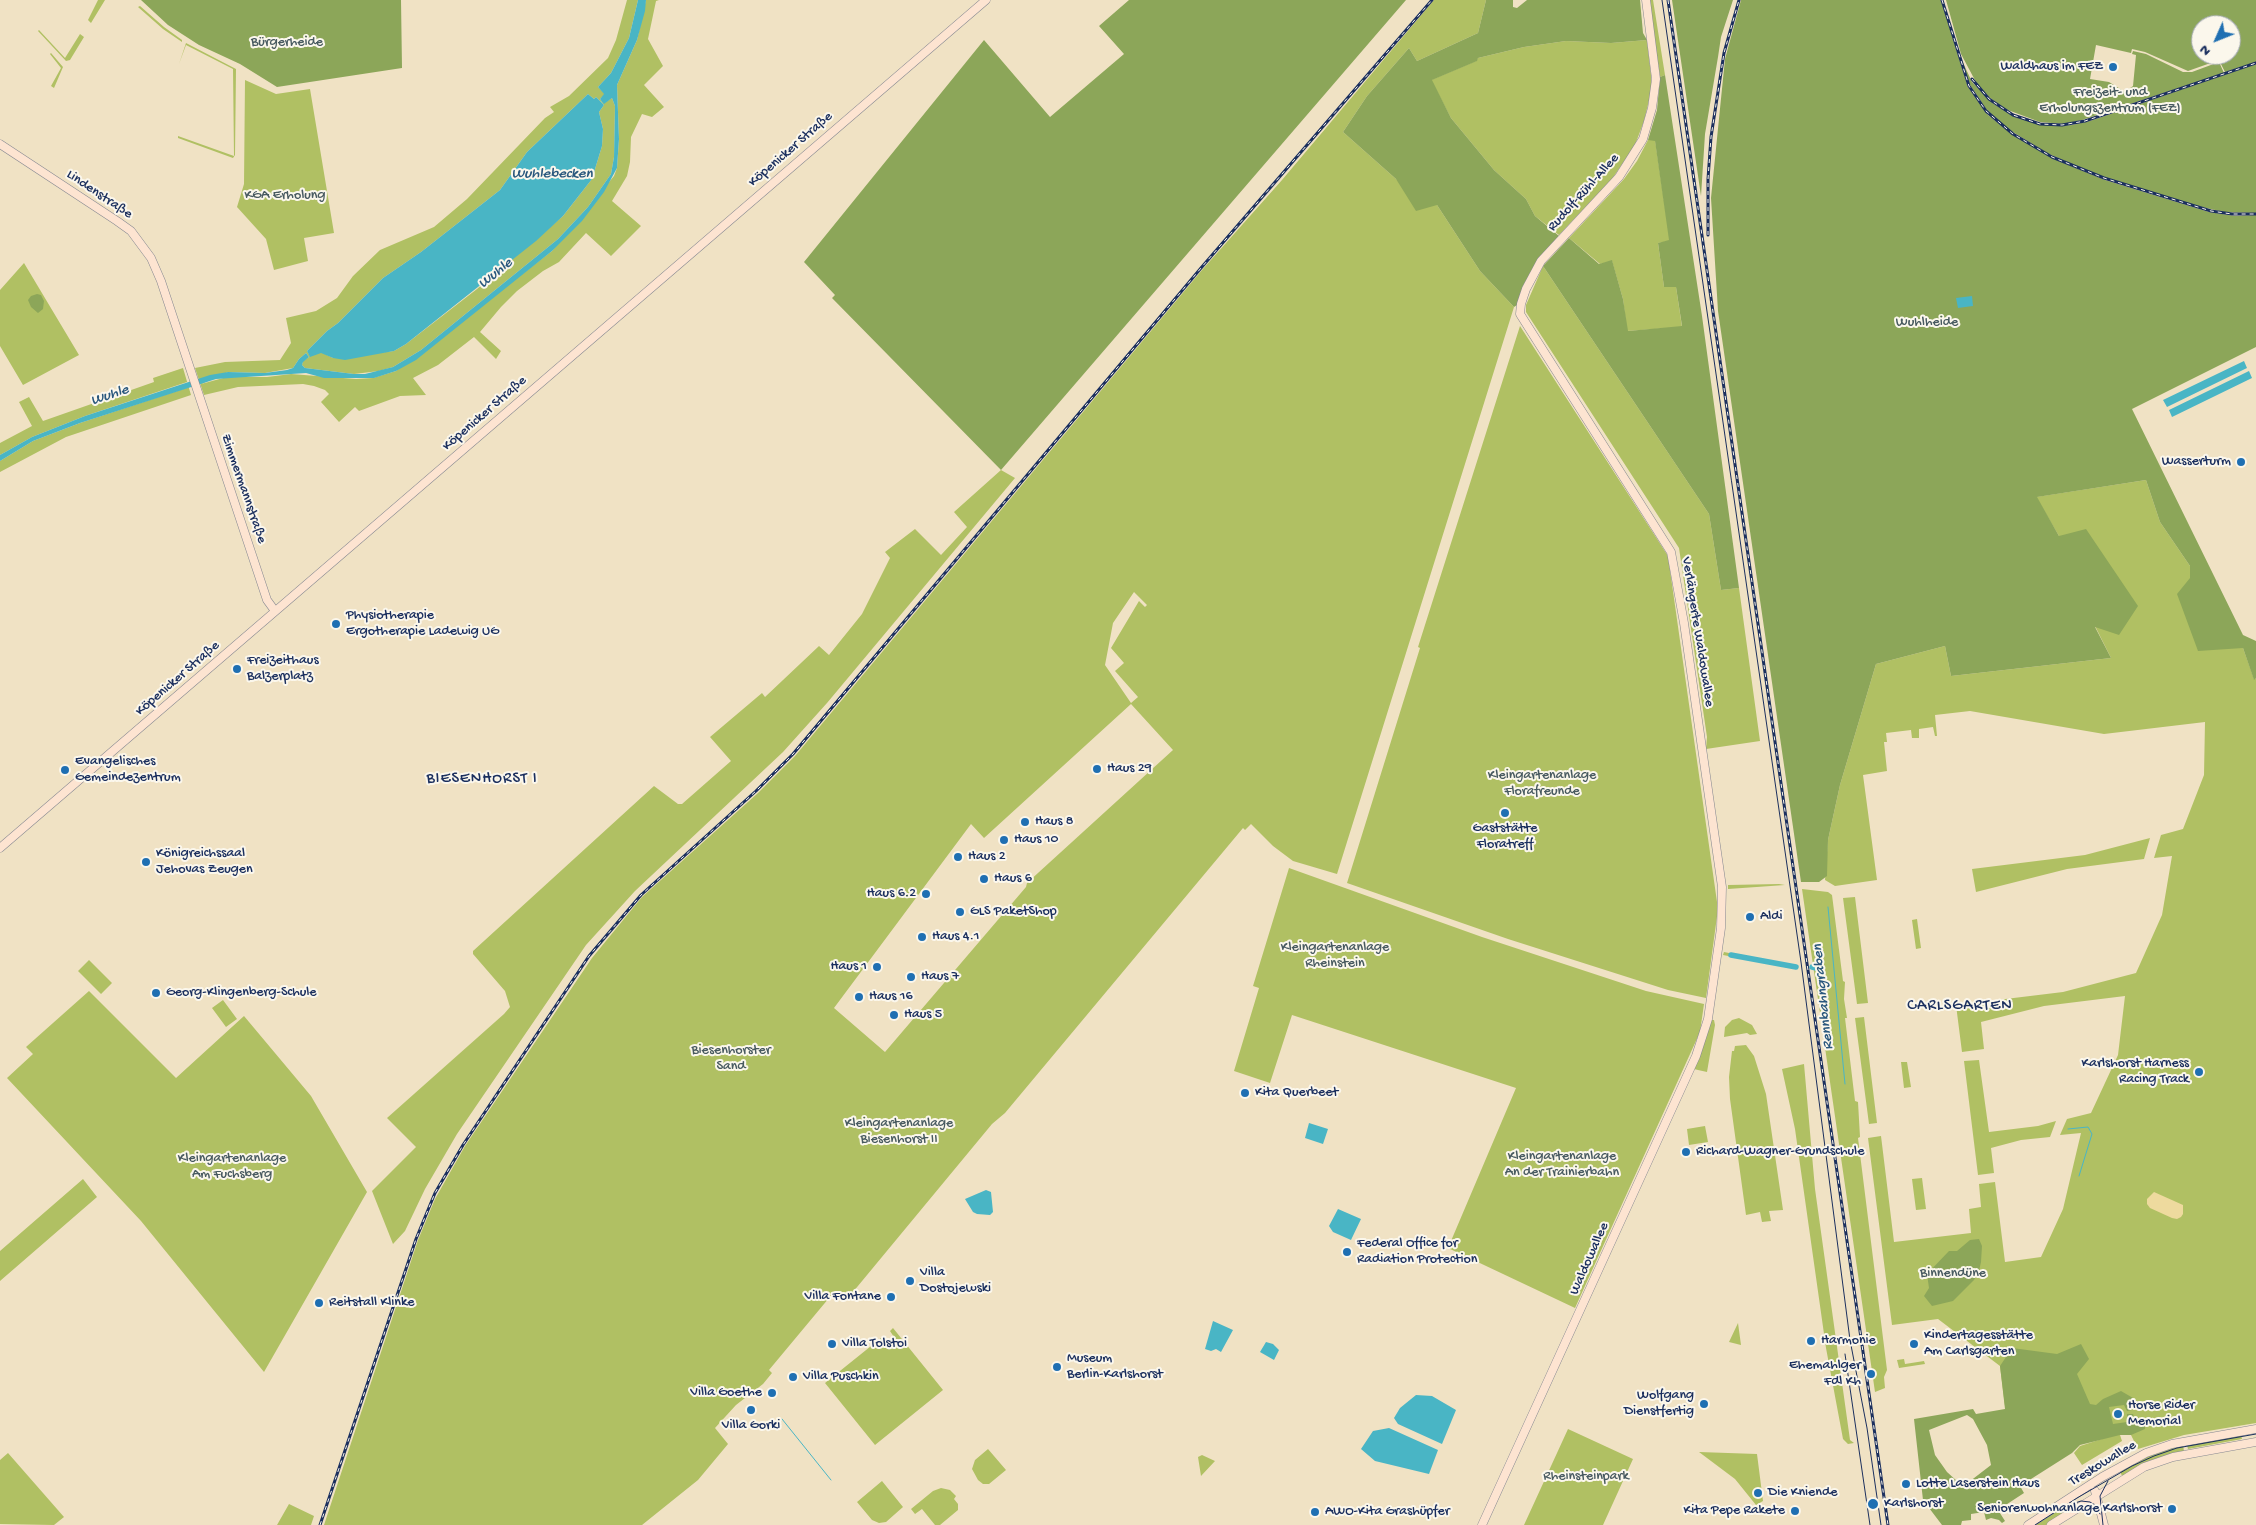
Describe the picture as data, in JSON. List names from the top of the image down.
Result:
{
  "streets": {
    "street": [
      "Köpenicker Straße",
      "Rudolf-Rühl-Allee",
      "Lindenstraße",
      "Zimmermannstraße",
      "Verlängerte Waldowallee",
      "Waldowallee",
      "Treskowallee"
    ]
  },
  "crossings": [
    ["Köpenicker Straße", "Zimmermannstraße"],
    ["Rudolf-Rühl-Allee", "Verlängerte Waldowallee"],
    ["Lindenstraße", "Zimmermannstraße"],
    ["Verlängerte Waldowallee", "Waldowallee"]
  ],
  "districts": ["BIESENHORST I", "CARLSGARTEN"],
  "water": ["Wuhlebecken", "Wuhle", "Rennbahngraben"],
  "parks": [
    "Bürgerheide",
    "Freizeit- und Erholungszentrum (FEZ)",
    "KGA Erholung",
    "Wuhlheide",
    "Kleingartenanlage Florafreunde",
    "Kleingartenanlage Rheinstein",
    "Biesenhorster Sand",
    "Kleingartenanlage Biesenhorst II",
    "Kleingartenanlage An der Trainierbahn",
    "Kleingartenanlage Am Fuchsberg",
    "Binnendüne",
    "Rheinsteinpark"
  ],
  "places": [
    "Waldhaus im FEZ",
    "Wasserturm",
    "Physiotherapie Ergotherapie Ladewig UG",
    "Freizeithaus Balzerplatz",
    "Haus 29",
    "Evangelisches Gemeindezentrum",
    "Gaststätte Floratreff",
    "Haus 8",
    "Haus 10",
    "Haus 2",
    "Königreichssaal Jehovas Zeugen",
    "Haus 6",
    "Haus 6.2",
    "GLS PaketShop",
    "Aldi",
    "Haus 4.1",
    "Haus 1",
    "Haus 7",
    "Georg-Klingenberg-Schule",
    "Haus 16",
    "Haus 5",
    "Karlshorst Harness Racing Track",
    "Kita Querbeet",
    "Richard-Wagner-Grundschule",
    "Federal Office for Radiation Protection",
    "Villa Dostojewski",
    "Villa Fontane",
    "Reitstall Klinke",
    "Harmonie",
    "Villa Tolstoi",
    "Kindertagesstätte Am Carlsgarten",
    "Museum Berlin-Karlshorst",
    "Ehemahlger Fdl Kh",
    "Villa Puschkin",
    "Villa Goethe",
    "Wolfgang Dienstfertig",
    "Villa Gorki",
    "Horse Rider Memorial",
    "Lotte Laserstein Haus",
    "Die Kniende",
    "Karlshorst",
    "Seniorenwohnanlage Karlshorst",
    "Kita Pepe Rakete",
    "AWO-Kita Grashüpfer"
  ],
  "north": "bottom left"
}
